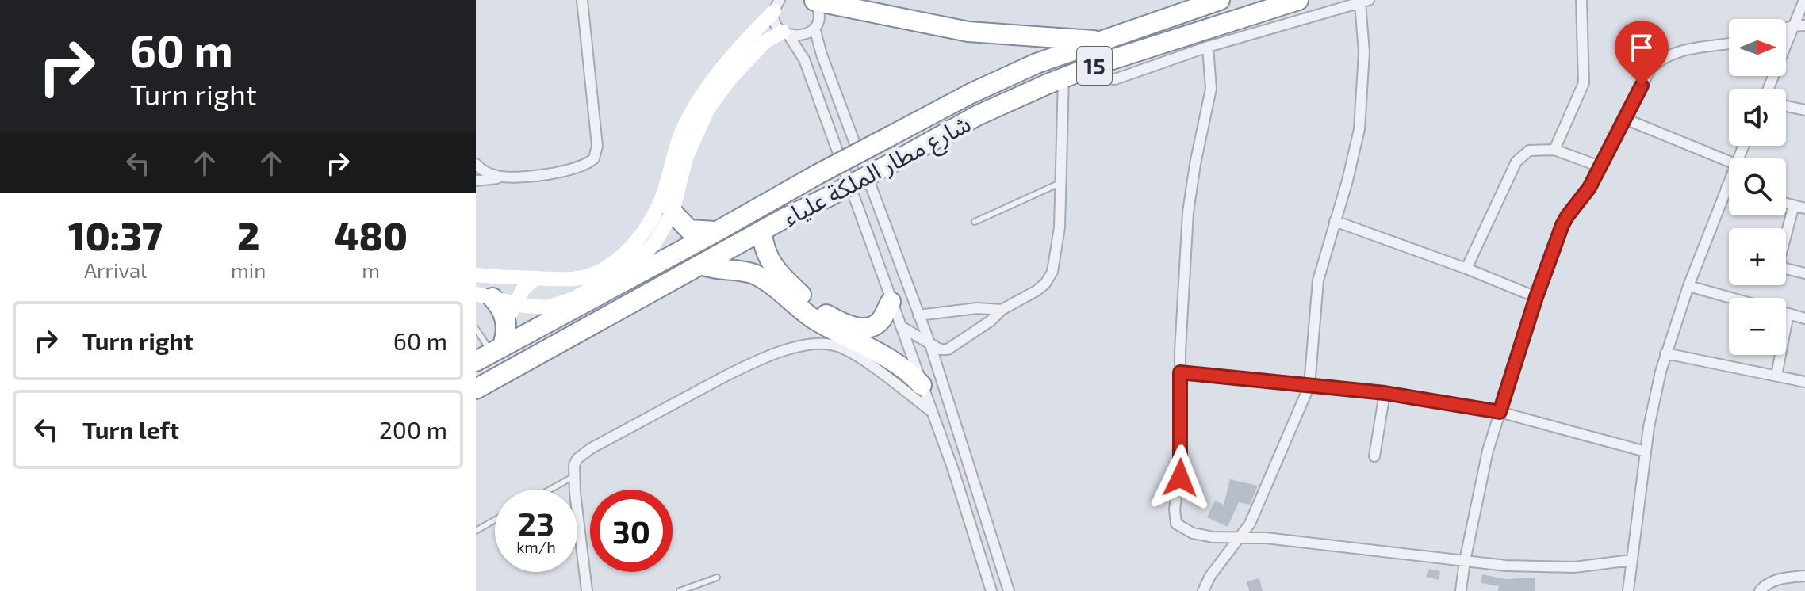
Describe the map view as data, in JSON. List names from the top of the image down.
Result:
{
  "streets": {
    "highway": ["15", "شارع مطار الملكة علياء"]
  },
  "north": "right",
  "page": {
    "turn": ["60 m", "Turn right"],
    "map_buttons": ["+", "−"],
    "eta": [
      "10:37",
      "Arrival",
      "2",
      "min",
      "480",
      "m"
    ],
    "list": [
      {
        "name": "Turn right",
        "value": "60 m"
      },
      {
        "name": "Turn left",
        "value": "200 m"
      }
    ],
    "speed": "23 km/h",
    "limit": "30"
  }
}
